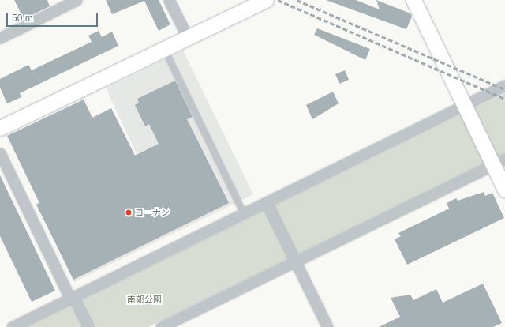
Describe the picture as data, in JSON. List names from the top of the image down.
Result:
{
  "parks": ["南郊公園"],
  "places": ["コーナン"],
  "scale_bar": "50 m"
}
